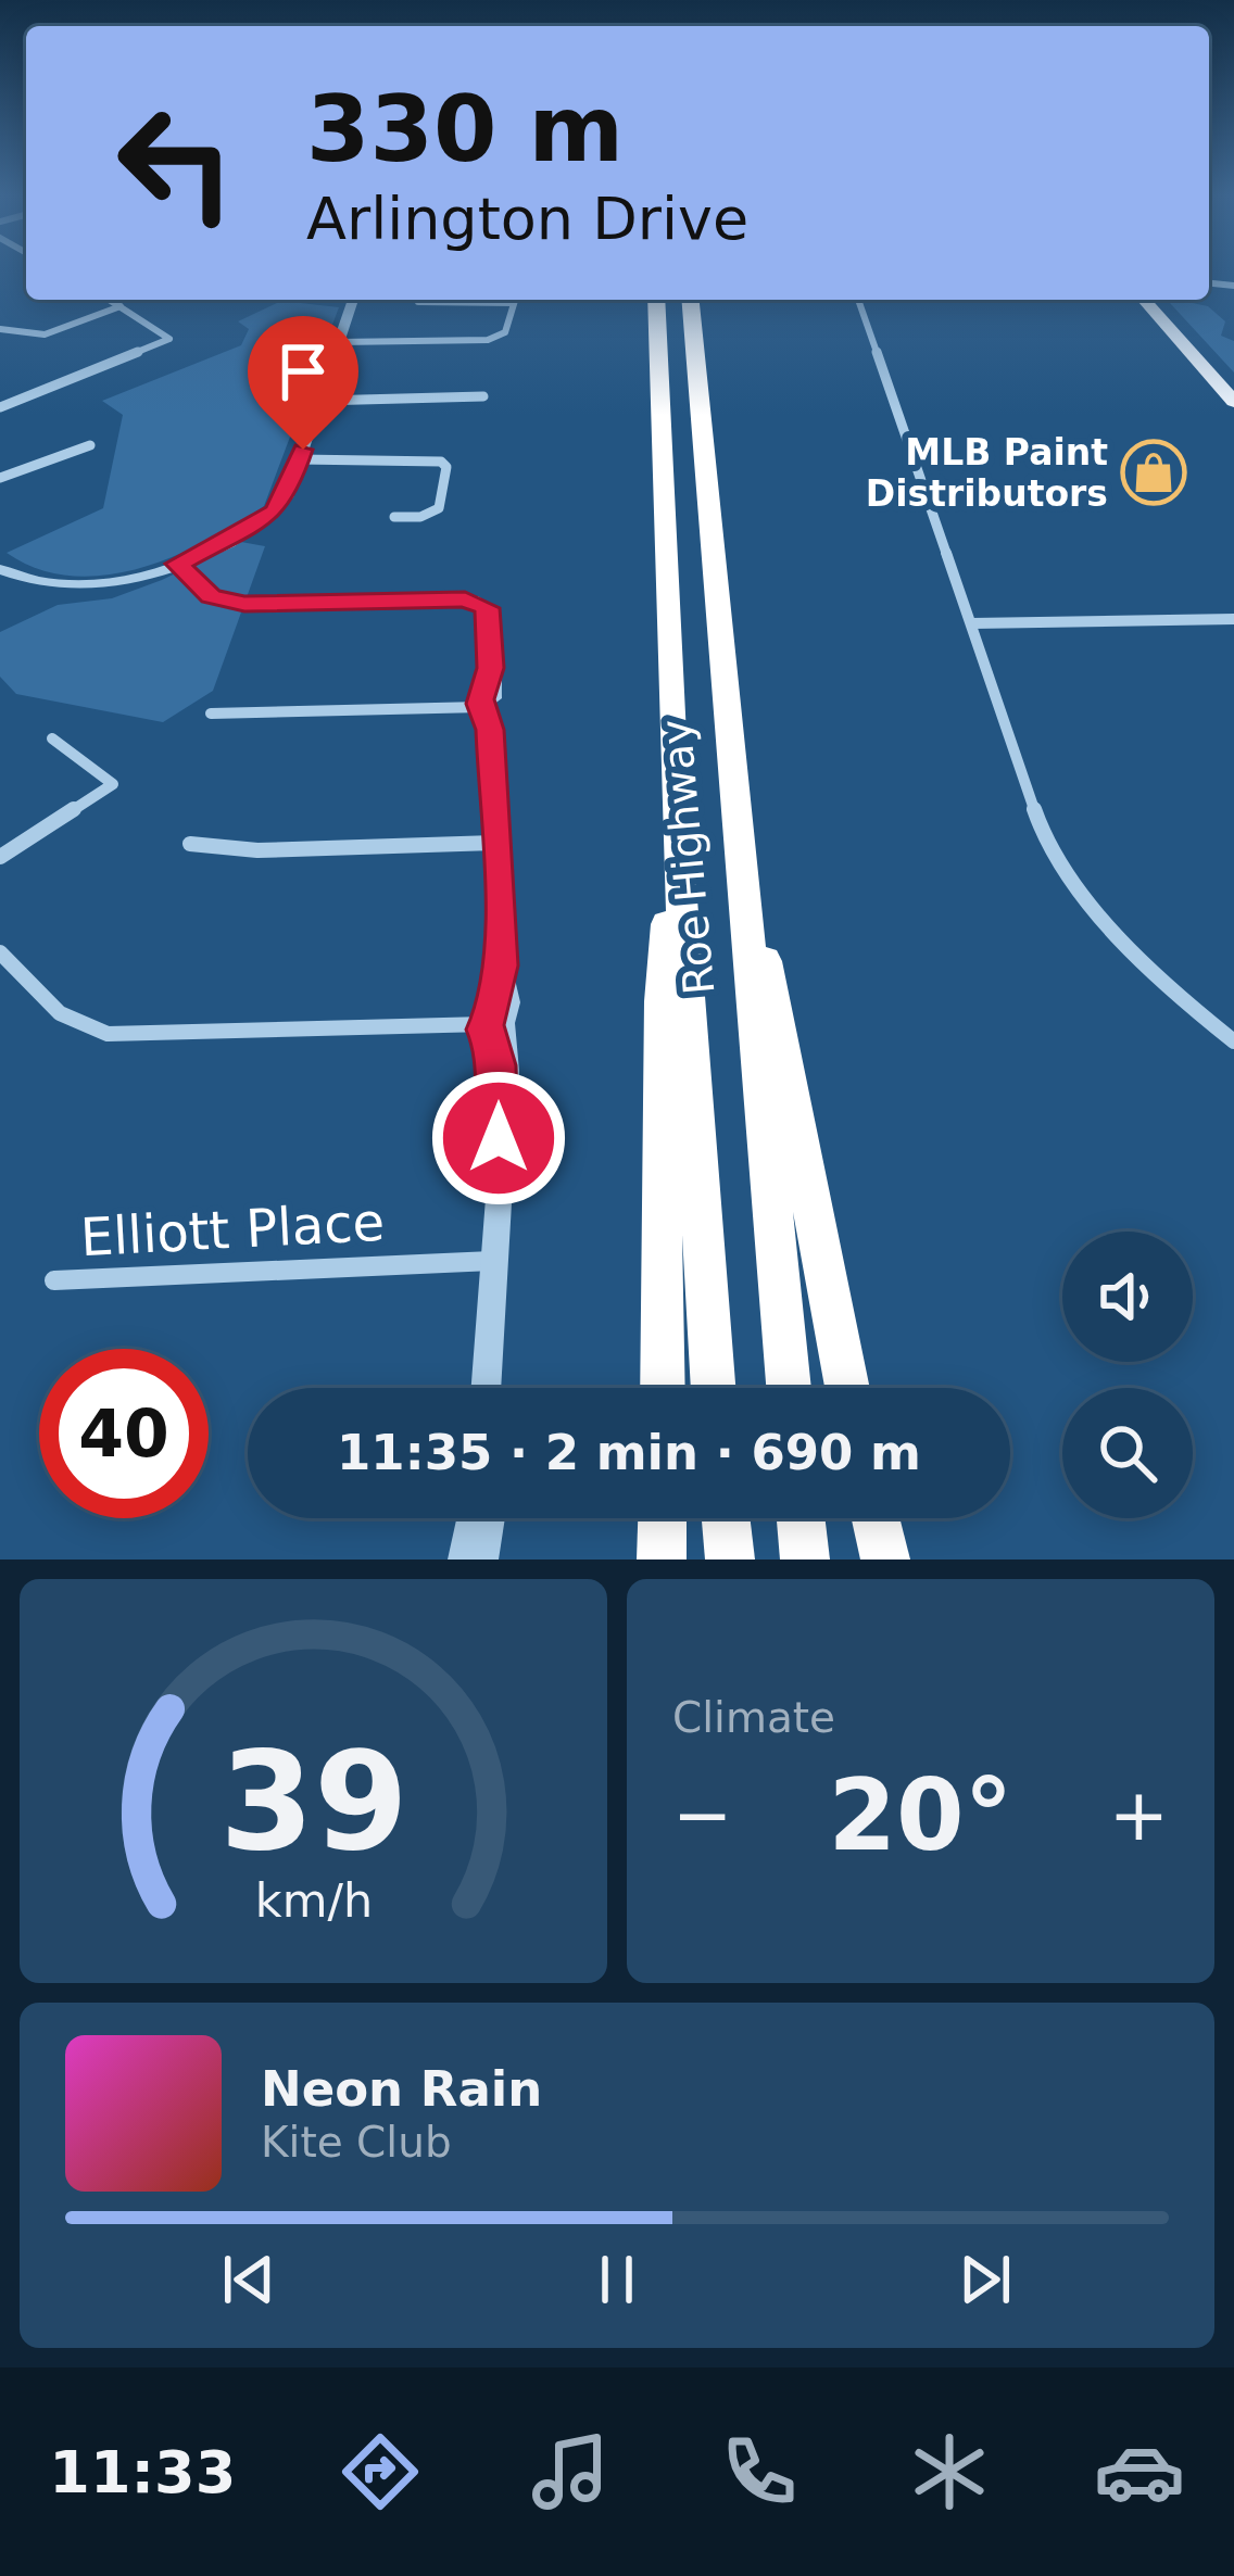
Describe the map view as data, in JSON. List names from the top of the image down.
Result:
{
  "streets": {
    "highway": ["Roe Highway"],
    "street": ["Elliott Place"]
  },
  "places": {
    "shop": ["MLB Paint Distributors"]
  },
  "page": {
    "turn": ["330 m", "Arlington Drive"],
    "limit": "40",
    "trip": "11:35 · 2 min · 690 m",
    "tile": "Climate",
    "heat": ["−", "20°", "+"],
    "song": ["Neon Rain", "Kite Club"],
    "tabs": "11:33",
    "gauge": ["39", "km/h"]
  }
}
